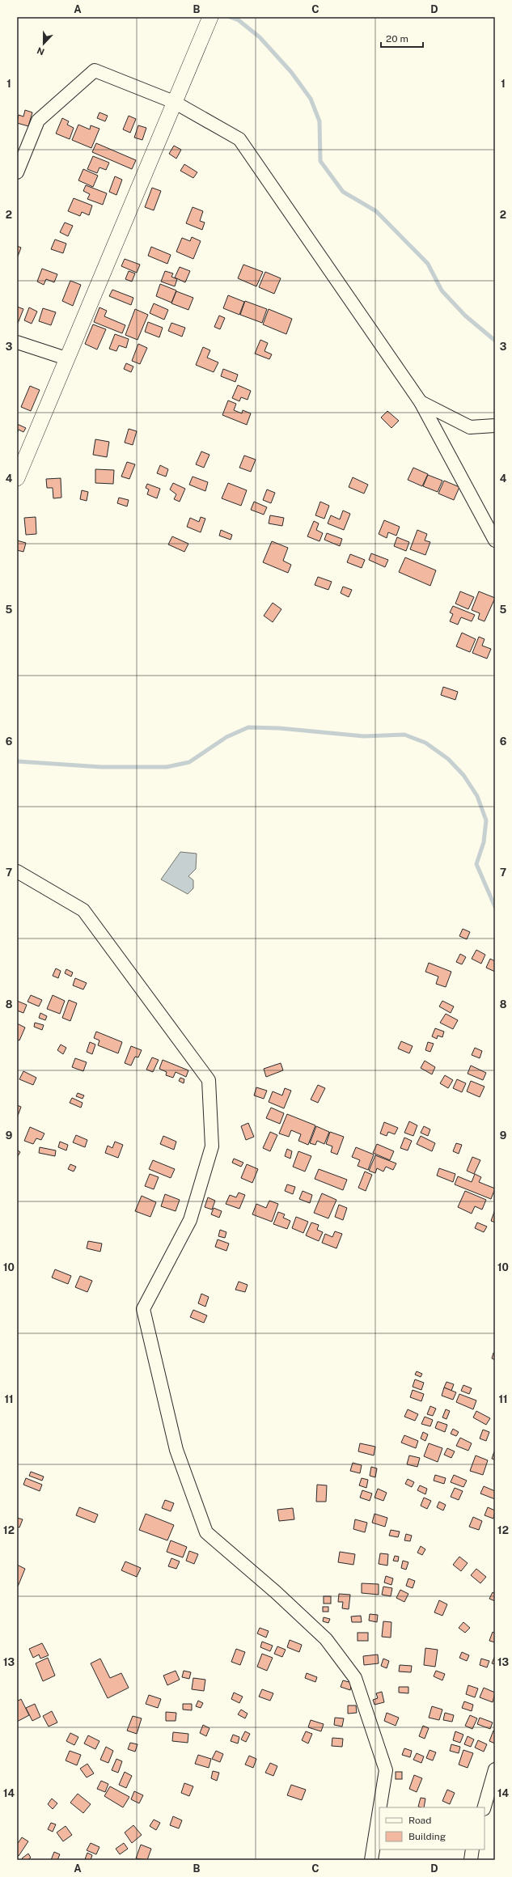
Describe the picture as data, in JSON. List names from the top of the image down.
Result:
{
  "legend": ["Road", "Building"],
  "scale_bar": "20 m",
  "north": "bottom",
  "grid": {
    "columns": [
      "A",
      "B",
      "C",
      "D"
    ],
    "rows": [
      "1",
      "2",
      "3",
      "4",
      "5",
      "6",
      "7",
      "8",
      "9",
      "10",
      "11",
      "12",
      "13",
      "14"
    ]
  }
}
